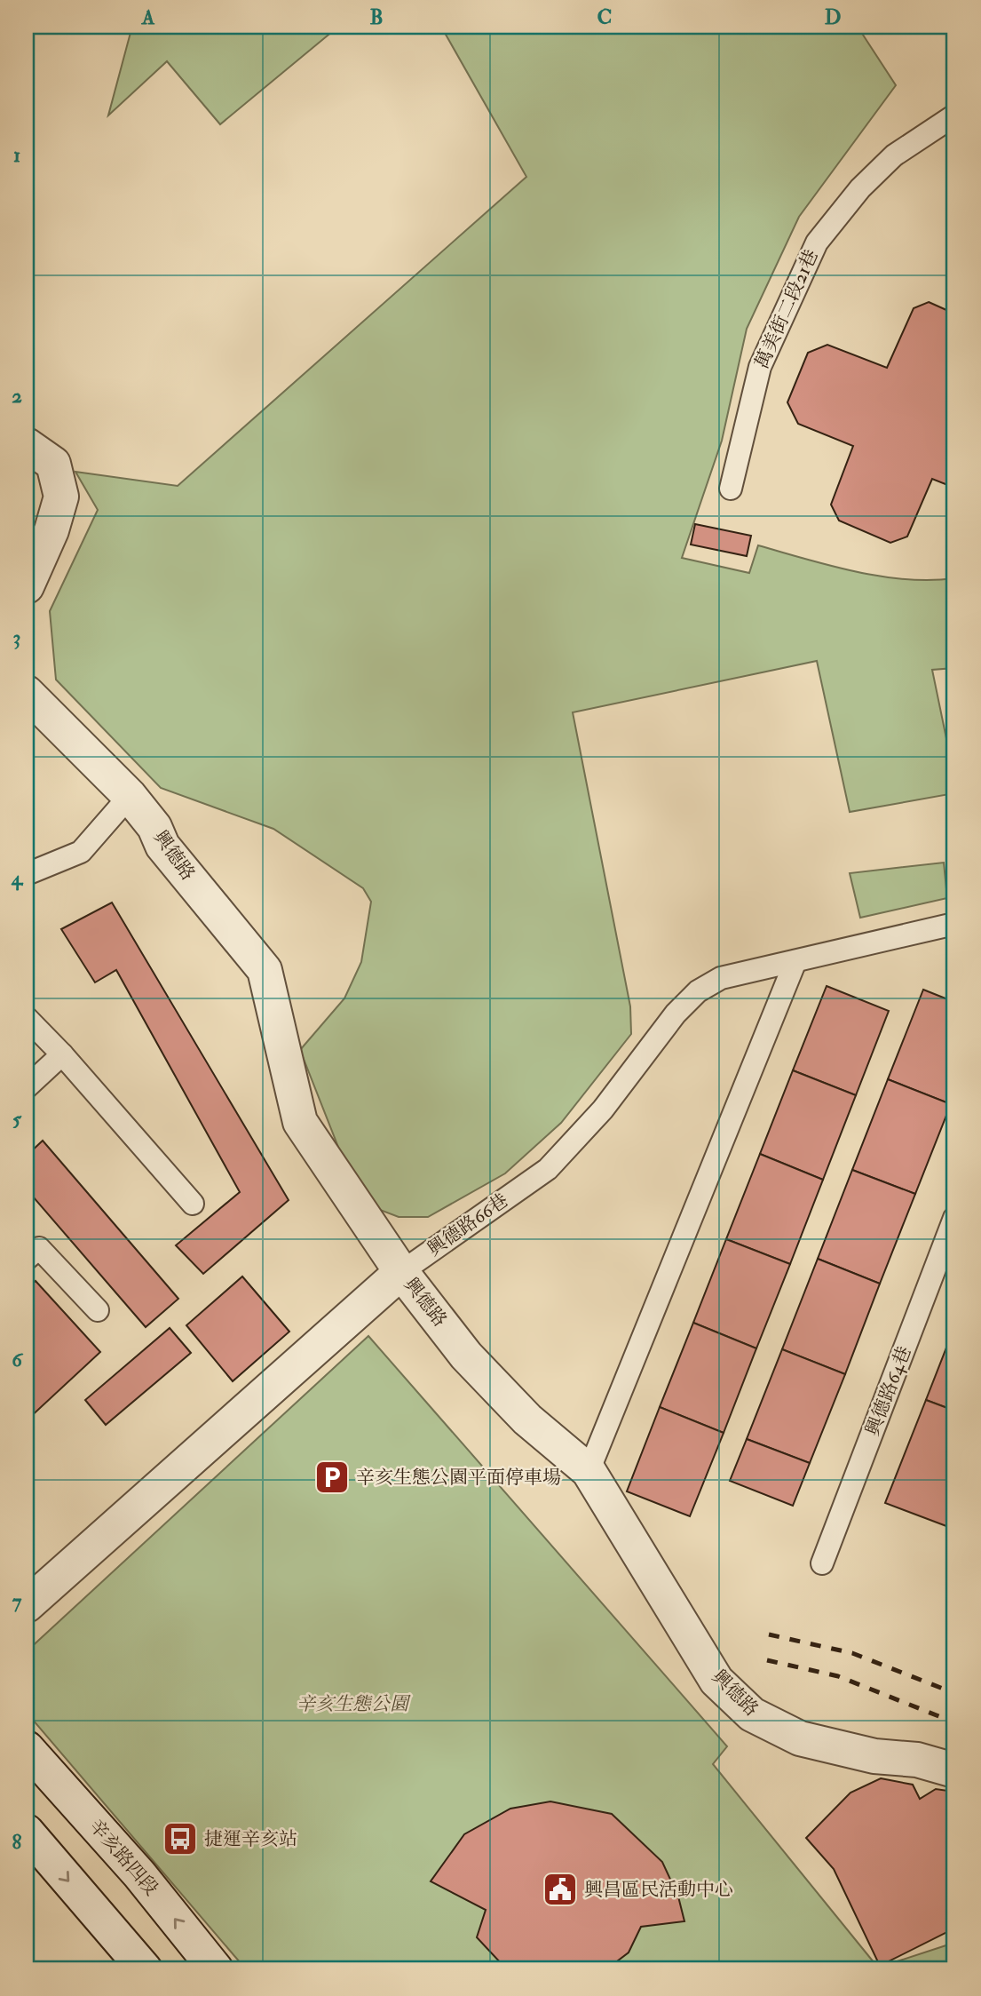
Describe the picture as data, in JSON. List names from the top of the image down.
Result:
{
  "streets": {
    "street": ["興德路", "興德路66巷", "辛亥路四段"],
    "lane": ["萬美街二段21巷", "興德路64巷"]
  },
  "crossings": [
    ["興德路", "興德路66巷"]
  ],
  "parks": ["辛亥生態公園"],
  "places": {
    "parking": ["辛亥生態公園平面停車場"],
    "bus stop": ["捷運辛亥站"],
    "public building": ["興昌區民活動中心"]
  },
  "grid": {
    "columns": [
      "A",
      "B",
      "C",
      "D"
    ],
    "rows": [
      "1",
      "2",
      "3",
      "4",
      "5",
      "6",
      "7",
      "8"
    ]
  }
}
